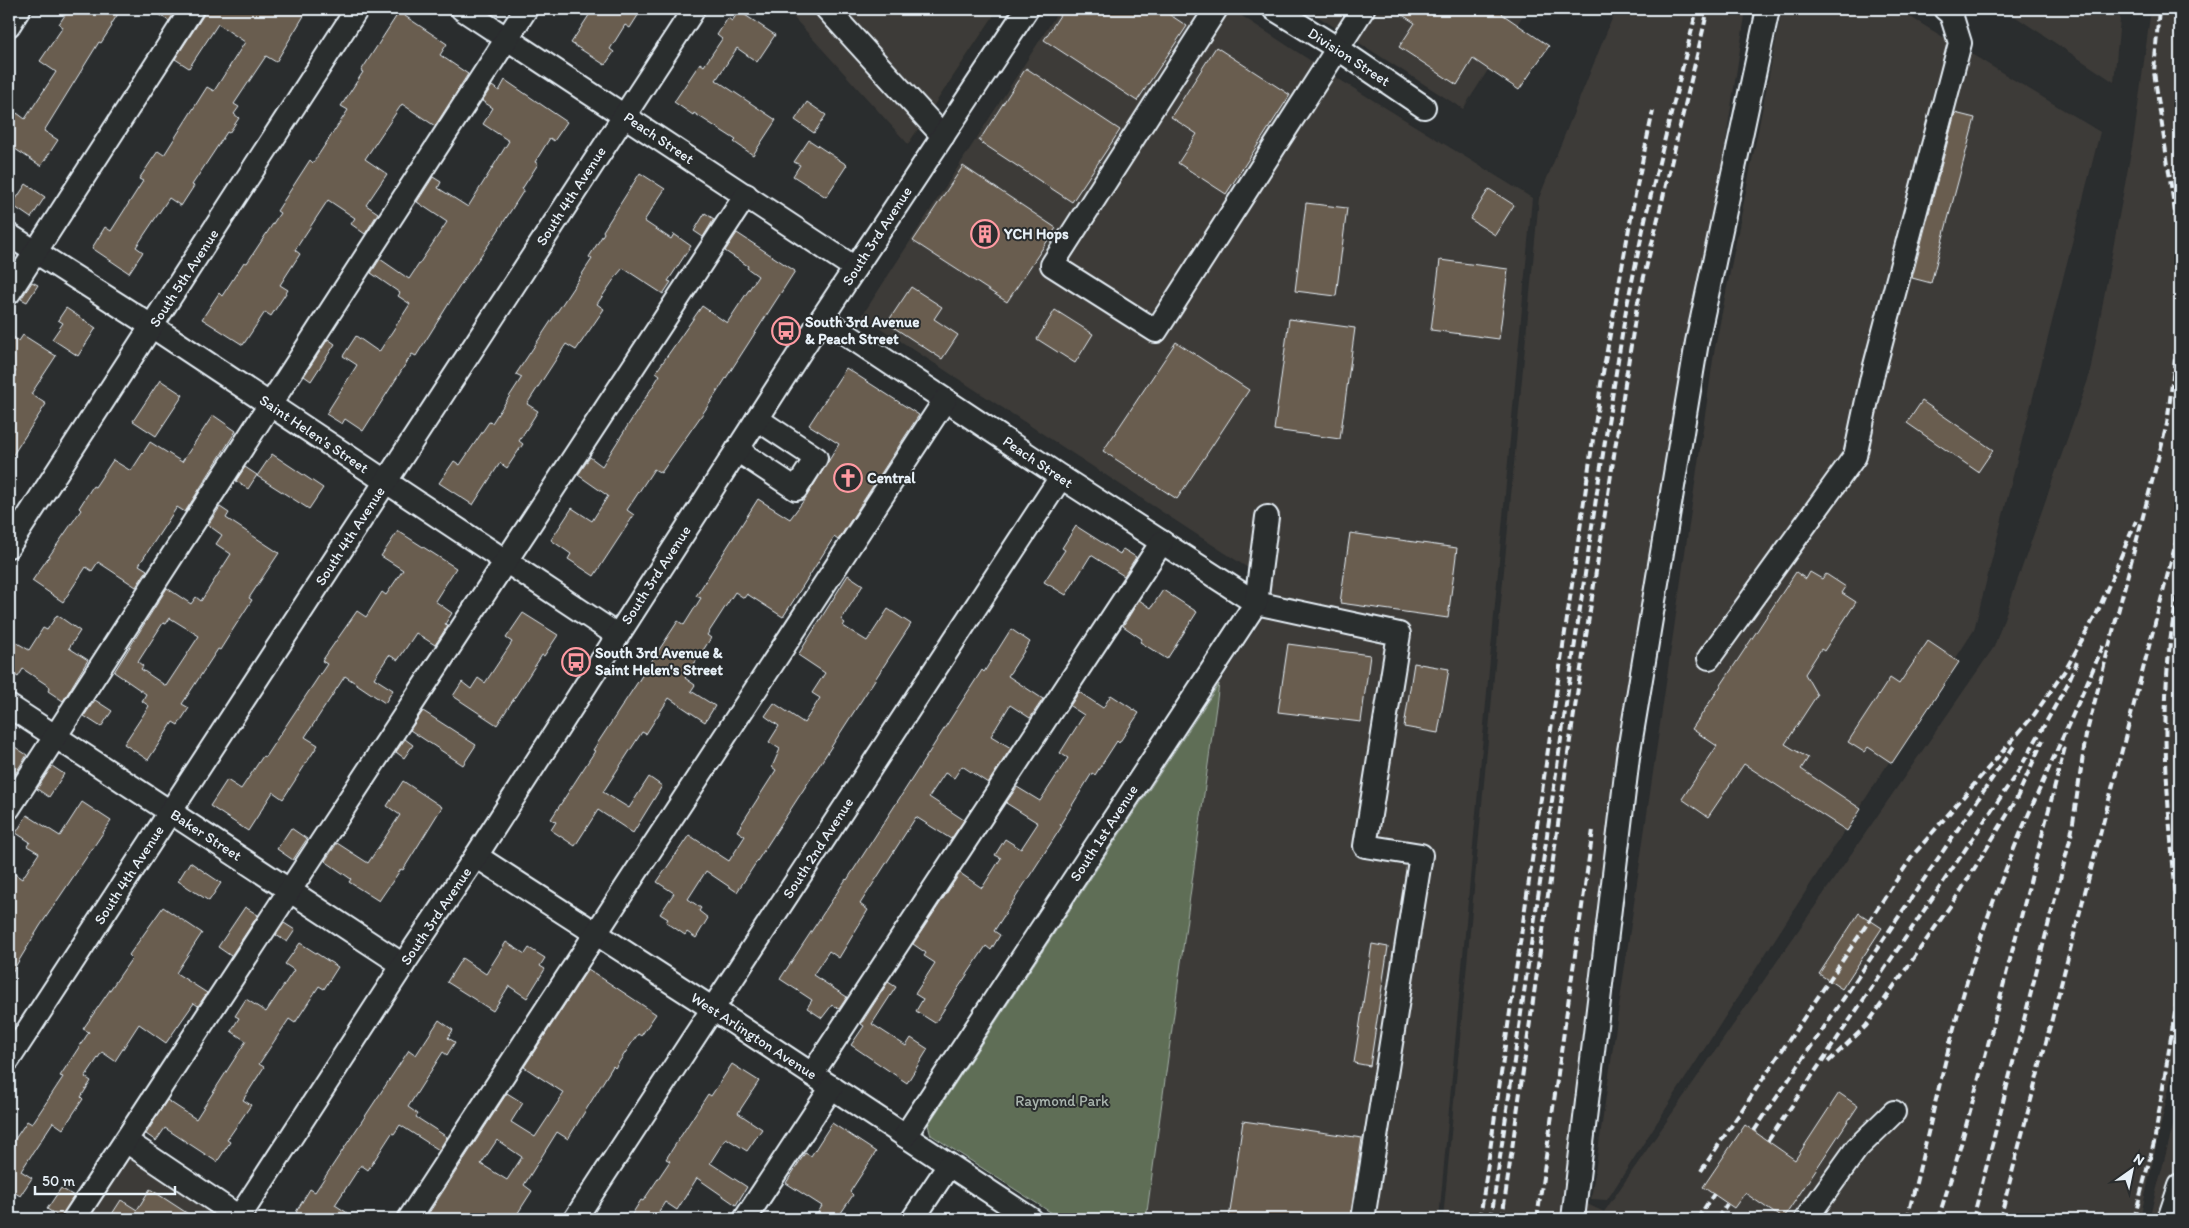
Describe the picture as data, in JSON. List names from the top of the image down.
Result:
{
  "streets": {
    "street": [
      "Division Street",
      "Peach Street",
      "South 4th Avenue",
      "South 3rd Avenue",
      "South 5th Avenue",
      "Saint Helen's Street",
      "South 1st Avenue",
      "Baker Street",
      "South 2nd Avenue",
      "West Arlington Avenue"
    ]
  },
  "crossings": [
    ["Peach Street", "South 4th Avenue"],
    ["Peach Street", "South 3rd Avenue"],
    ["Peach Street", "South 1st Avenue"],
    ["Peach Street", "South 2nd Avenue"],
    ["South 4th Avenue", "Saint Helen's Street"],
    ["South 4th Avenue", "Baker Street"],
    ["South 3rd Avenue", "Saint Helen's Street"],
    ["South 3rd Avenue", "Baker Street"],
    ["South 3rd Avenue", "West Arlington Avenue"],
    ["South 5th Avenue", "Saint Helen's Street"],
    ["South 1st Avenue", "West Arlington Avenue"],
    ["South 2nd Avenue", "West Arlington Avenue"]
  ],
  "parks": ["Raymond Park"],
  "places": {
    "building": ["YCH Hops"],
    "bus stop": ["South 3rd Avenue & Peach Street", "South 3rd Avenue & Saint Helen's Street"],
    "church": ["Central"]
  },
  "scale_bar": "50 m",
  "north": "top right"
}
